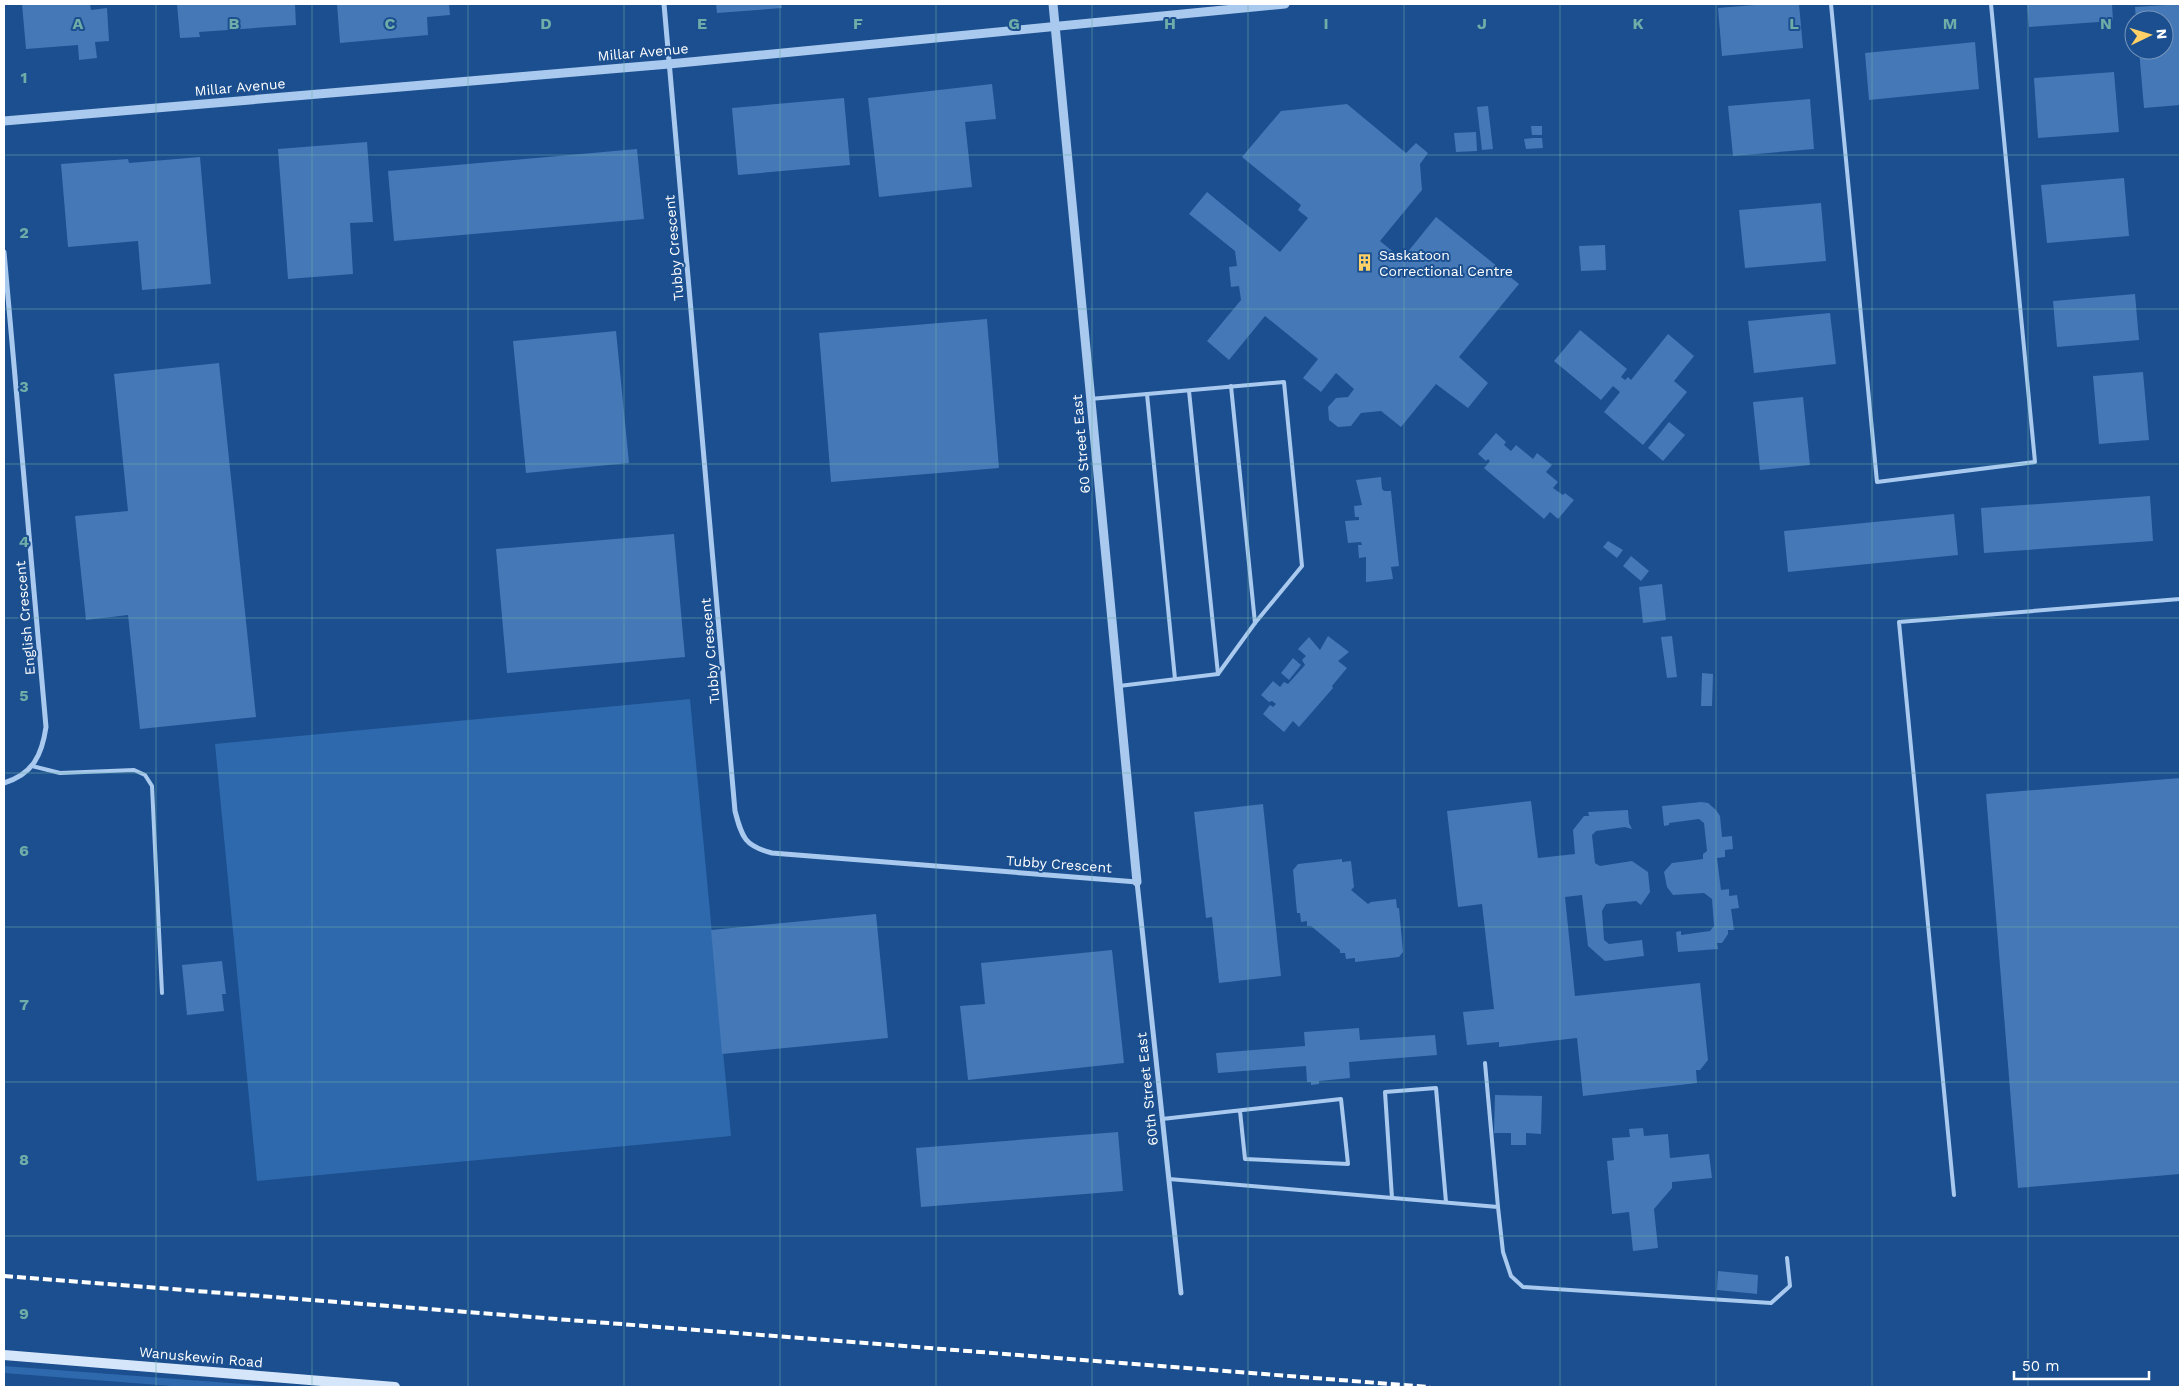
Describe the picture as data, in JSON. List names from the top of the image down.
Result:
{
  "streets": {
    "main road": ["Wanuskewin Road"],
    "street": [
      "Millar Avenue",
      "Tubby Crescent",
      "60 Street East",
      "English Crescent",
      "60th Street East"
    ]
  },
  "crossings": [
    ["Millar Avenue", "Tubby Crescent"],
    ["Millar Avenue", "60 Street East"],
    ["Tubby Crescent", "60 Street East"],
    ["Tubby Crescent", "60th Street East"],
    ["60 Street East", "60th Street East"]
  ],
  "places": {
    "building": ["Saskatoon Correctional Centre"]
  },
  "scale_bar": "50 m",
  "north": "right",
  "grid": {
    "columns": [
      "A",
      "B",
      "C",
      "D",
      "E",
      "F",
      "G",
      "H",
      "I",
      "J",
      "K",
      "L",
      "M",
      "N"
    ],
    "rows": [
      "1",
      "2",
      "3",
      "4",
      "5",
      "6",
      "7",
      "8",
      "9"
    ]
  }
}
